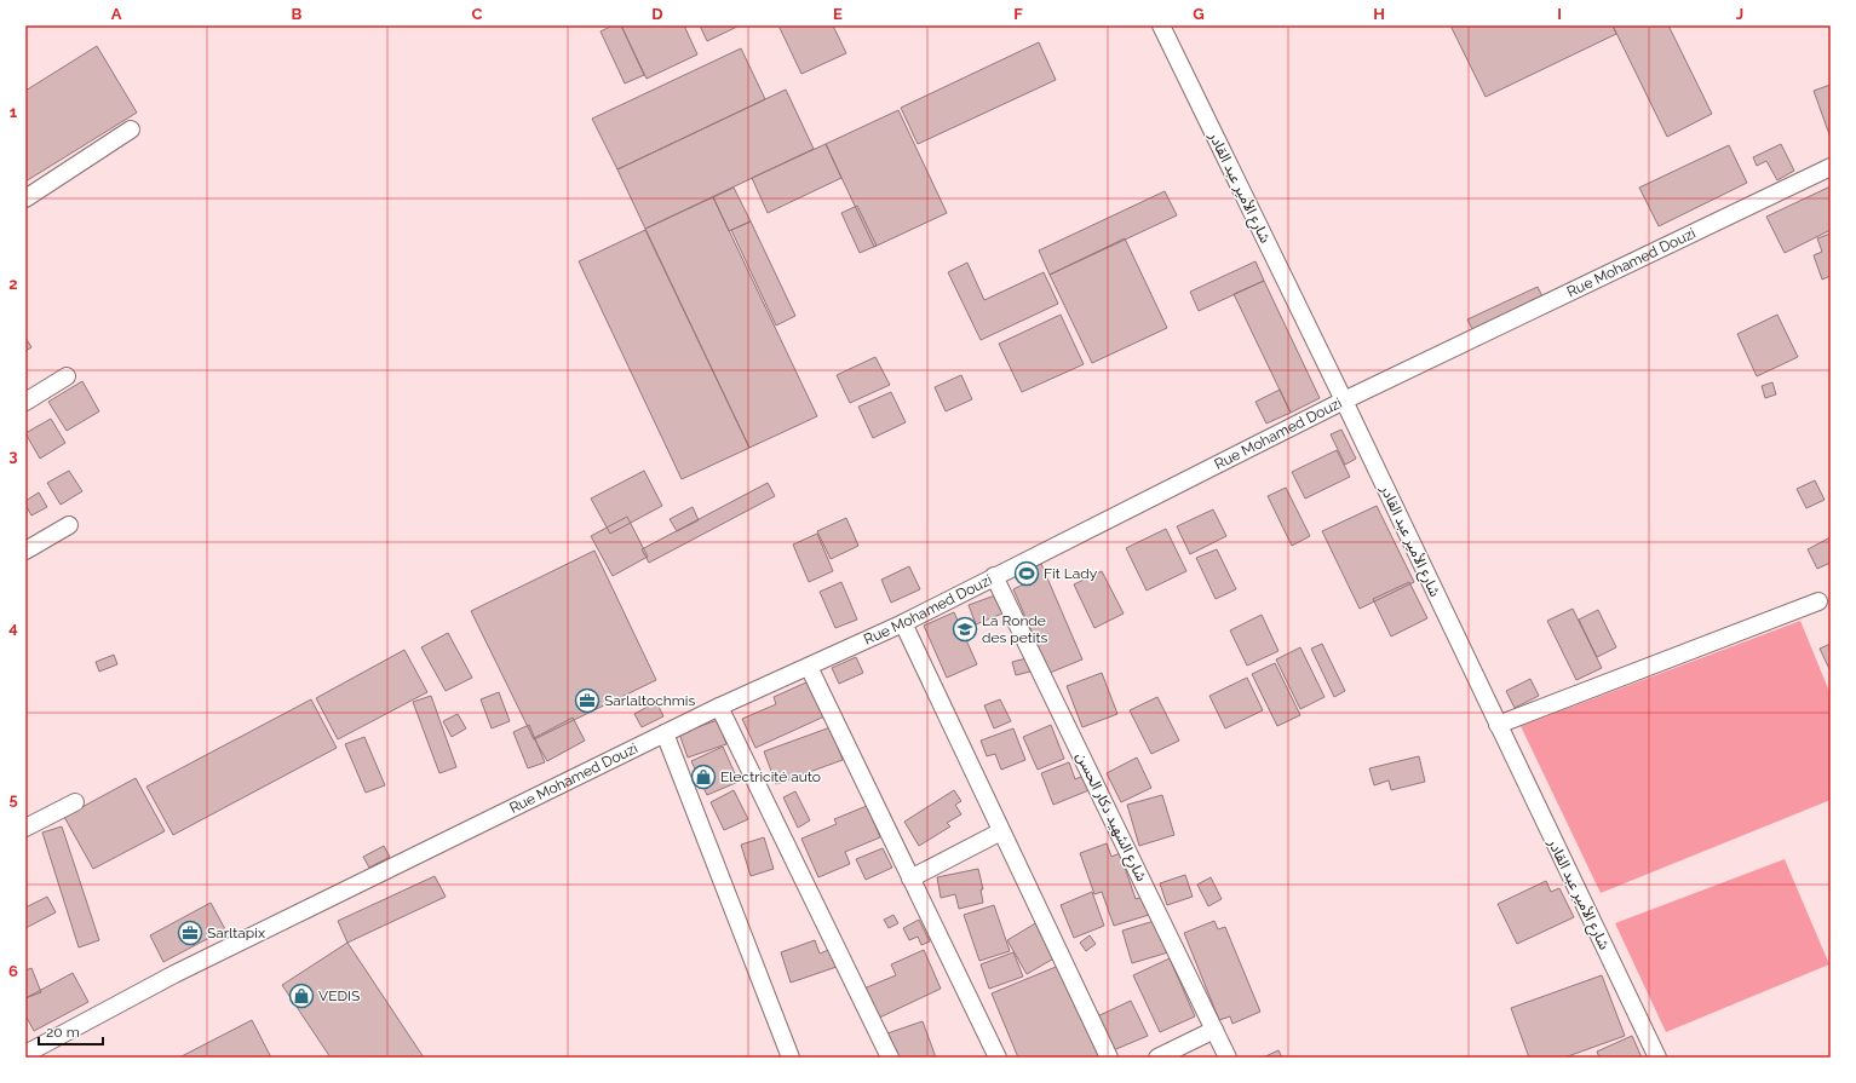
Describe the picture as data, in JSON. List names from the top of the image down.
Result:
{
  "streets": {
    "street": ["شارع الأمير عبد القادر", "Rue Mohamed Douzi", "شارع الشهيد دكار الحسن"]
  },
  "crossings": [
    ["شارع الأمير عبد القادر", "Rue Mohamed Douzi"],
    ["Rue Mohamed Douzi", "شارع الشهيد دكار الحسن"]
  ],
  "places": {
    "sports": ["Fit Lady"],
    "school or university": ["La Ronde des petits"],
    "office": ["Sarlaltochmis", "Sarltapix"],
    "shop": ["Electricité auto", "VEDIS"]
  },
  "scale_bar": "20 m",
  "grid": {
    "columns": [
      "A",
      "B",
      "C",
      "D",
      "E",
      "F",
      "G",
      "H",
      "I",
      "J"
    ],
    "rows": [
      "1",
      "2",
      "3",
      "4",
      "5",
      "6"
    ]
  }
}
